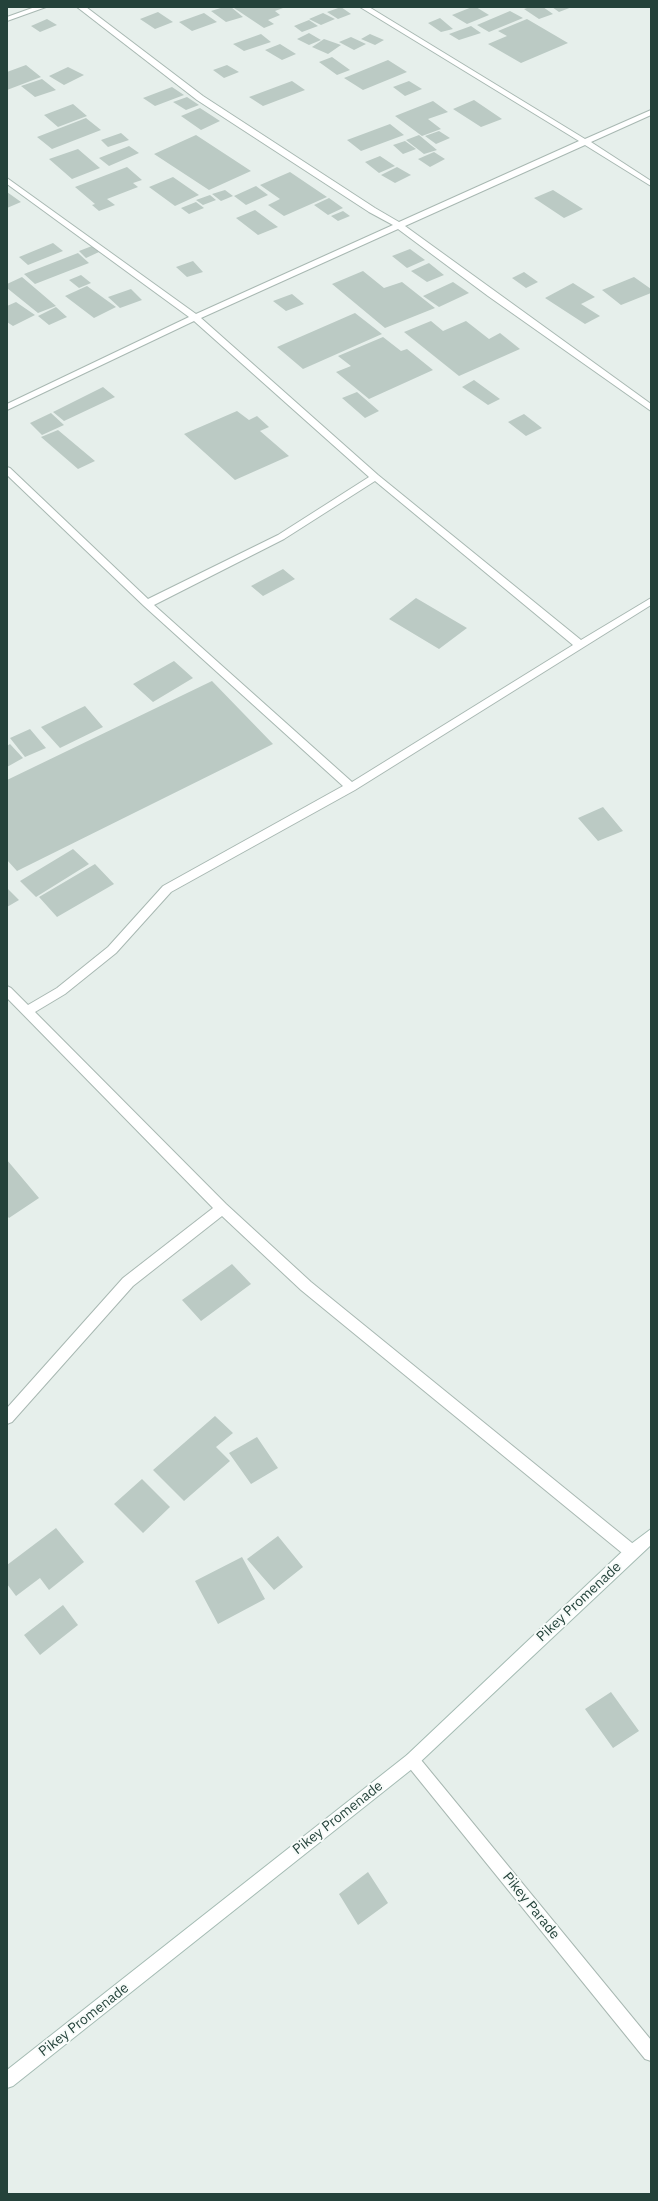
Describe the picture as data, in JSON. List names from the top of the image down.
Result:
{
  "streets": {
    "street": ["Pikey Promenade", "Pikey Parade"]
  },
  "crossings": [
    ["Pikey Promenade", "Pikey Parade"]
  ]
}
